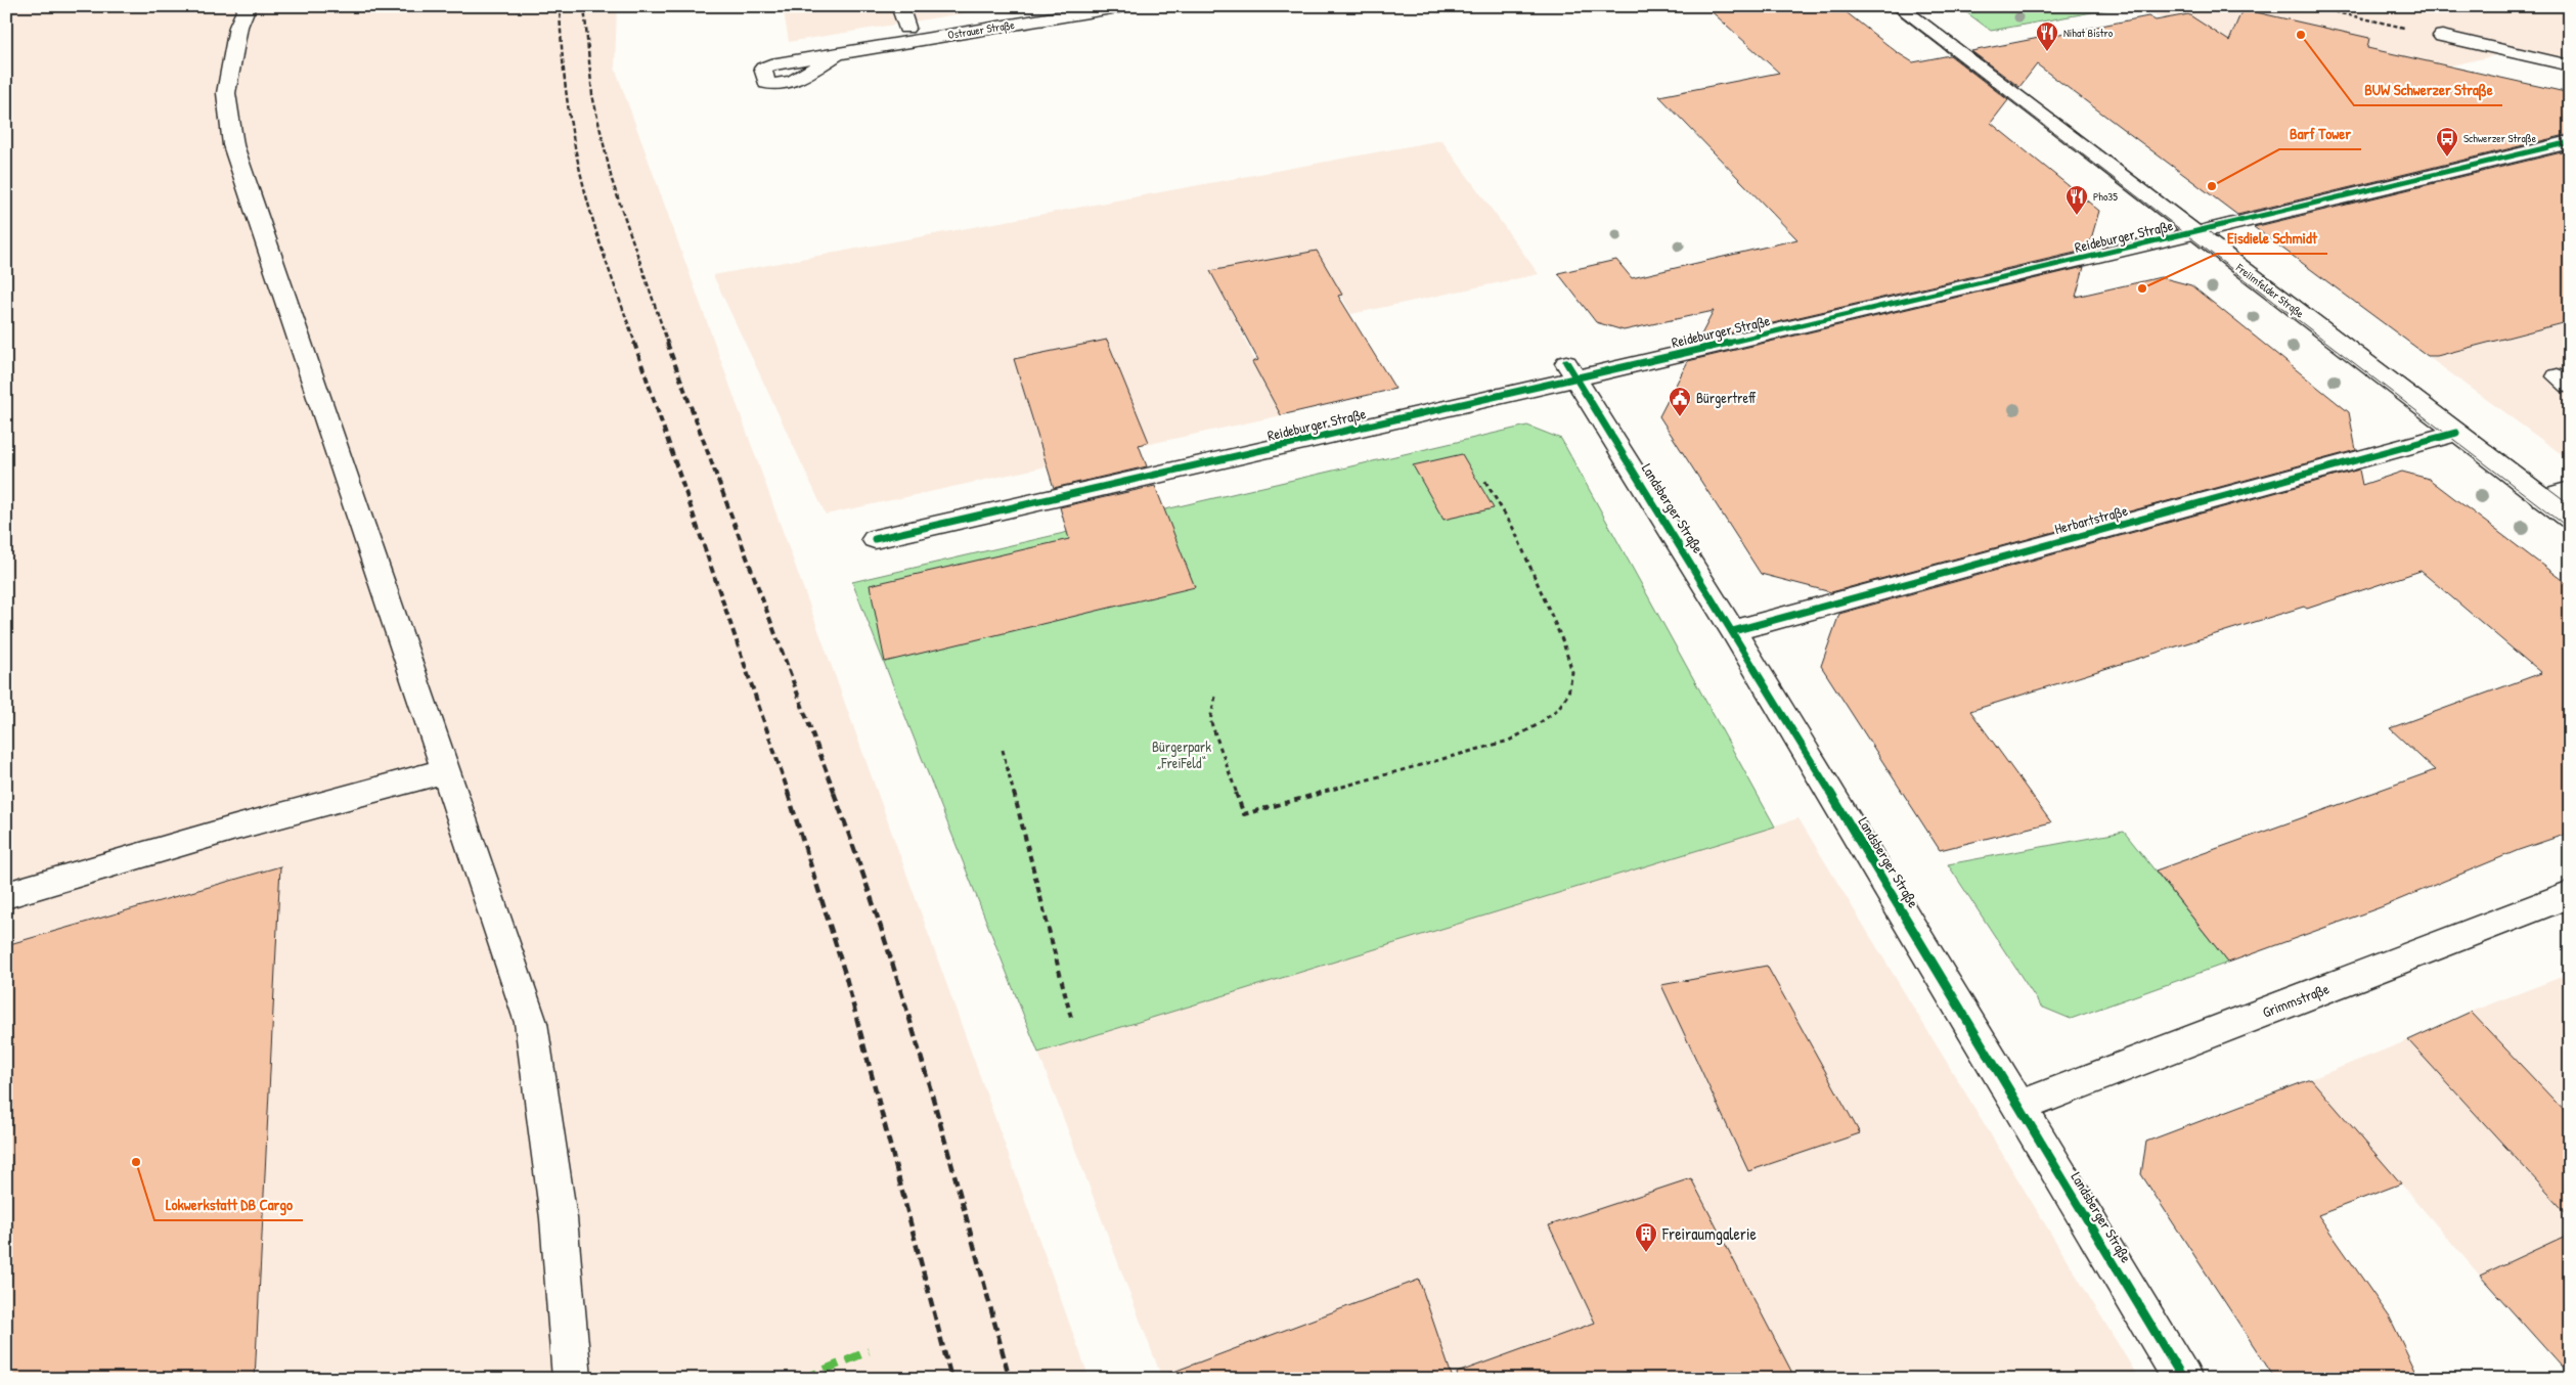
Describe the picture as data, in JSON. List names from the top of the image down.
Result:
{
  "streets": {
    "street": [
      "Ostrauer Straße",
      "Reideburger Straße",
      "Freiimfelder Straße",
      "Landsberger Straße",
      "Herbartstraße",
      "Grimmstraße"
    ]
  },
  "crossings": [
    ["Reideburger Straße", "Freiimfelder Straße"],
    ["Reideburger Straße", "Landsberger Straße"],
    ["Freiimfelder Straße", "Herbartstraße"],
    ["Landsberger Straße", "Herbartstraße"],
    ["Landsberger Straße", "Grimmstraße"]
  ],
  "parks": ["Bürgerpark „FreiFeld“"],
  "places": {
    "other": [
      "BUW Schwerzer Straße",
      "Barf Tower",
      "Eisdiele Schmidt",
      "Lokwerkstatt DB Cargo"
    ],
    "restaurant": ["Nihat Bistro", "Pho35"],
    "bus stop": ["Schwerzer Straße"],
    "public building": ["Bürgertreff"],
    "building": ["Freiraumgalerie"]
  }
}
